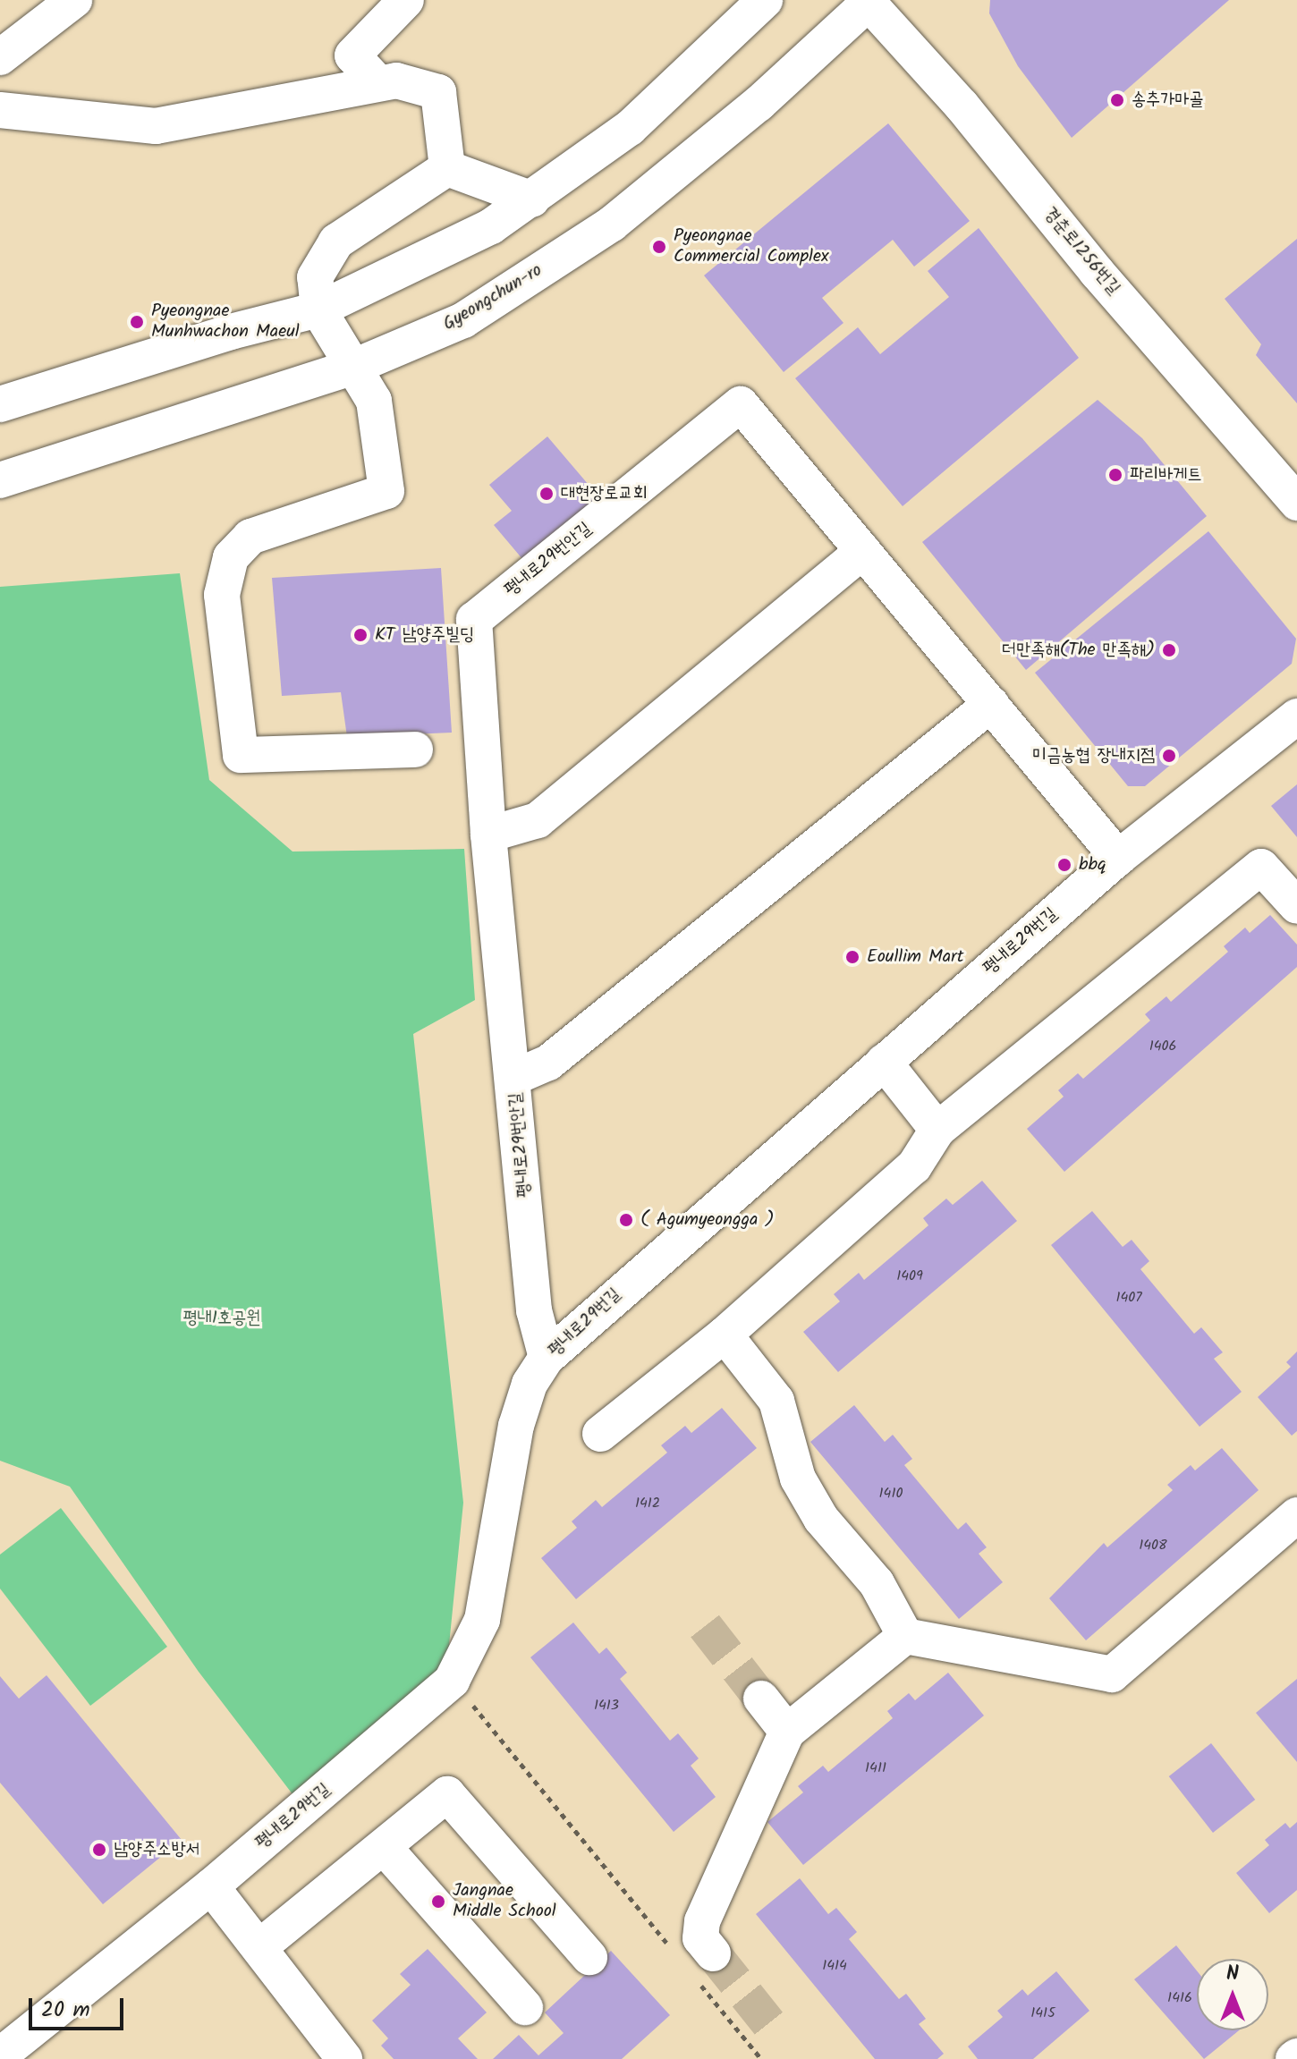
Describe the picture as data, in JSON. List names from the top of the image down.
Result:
{
  "streets": {
    "street": [
      "경춘로1256번길",
      "Gyeongchun-ro",
      "평내로29번안길",
      "평내로29번길"
    ]
  },
  "crossings": [
    ["경춘로1256번길", "Gyeongchun-ro"],
    ["평내로29번안길", "평내로29번길"]
  ],
  "parks": ["평내1호공원"],
  "places": [
    "송추가마골",
    "Pyeongnae Commercial Complex",
    "Pyeongnae Munhwachon Maeul",
    "파리바게트",
    "대현장로교회",
    "KT 남양주빌딩",
    "더만족해(The 만족해)",
    "미금농협 장내지점",
    "bbq",
    "Eoullim Mart",
    "( Agumyeongga )",
    "남양주소방서",
    "Jangnae Middle School"
  ],
  "house_numbers": [
    "1406",
    "1409",
    "1407",
    "1410",
    "1412",
    "1408",
    "1413",
    "1411",
    "1414",
    "1416",
    "1415"
  ],
  "scale_bar": "20 m",
  "north": "top"
}
